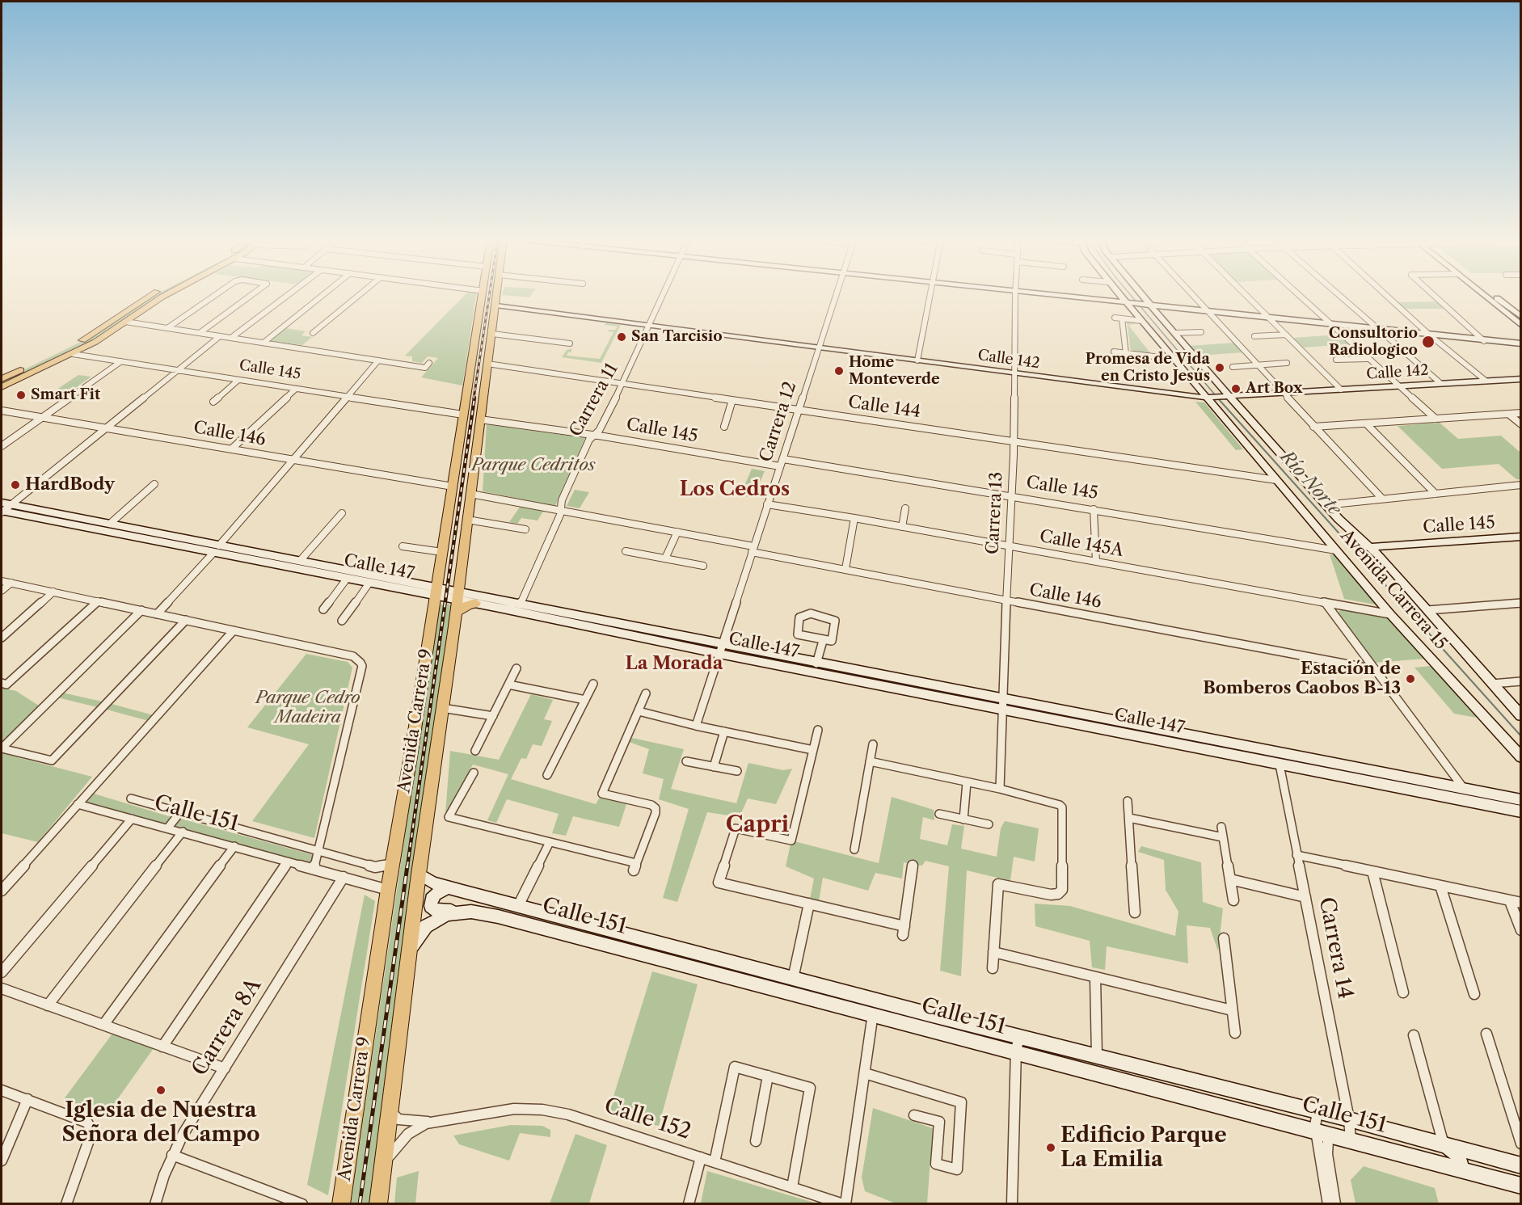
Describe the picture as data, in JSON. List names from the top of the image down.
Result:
{
  "streets": {
    "main road": [
      "Calle 142",
      "Calle 145",
      "Calle 147",
      "Avenida Carrera 15",
      "Avenida Carrera 9",
      "Calle 151"
    ],
    "street": [
      "Carrera 11",
      "Calle 144",
      "Carrera 12",
      "Calle 146",
      "Carrera 13",
      "Calle 145A",
      "Carrera 14",
      "Carrera 8A",
      "Calle 152"
    ]
  },
  "crossings": [
    ["Calle 142", "Carrera 11"],
    ["Calle 142", "Carrera 12"],
    ["Calle 142", "Carrera 13"],
    ["Calle 142", "Avenida Carrera 15"],
    ["Calle 142", "Avenida Carrera 9"],
    ["Calle 145", "Carrera 11"],
    ["Calle 145", "Carrera 12"],
    ["Calle 145", "Carrera 13"],
    ["Calle 145", "Avenida Carrera 15"],
    ["Calle 145", "Avenida Carrera 9"],
    ["Carrera 11", "Calle 144"],
    ["Carrera 11", "Calle 146"],
    ["Carrera 11", "Calle 147"],
    ["Calle 144", "Carrera 12"],
    ["Calle 144", "Carrera 13"],
    ["Calle 144", "Avenida Carrera 15"],
    ["Calle 144", "Avenida Carrera 9"],
    ["Carrera 12", "Calle 146"],
    ["Carrera 12", "Calle 145A"],
    ["Carrera 12", "Calle 147"],
    ["Calle 146", "Carrera 13"],
    ["Calle 146", "Avenida Carrera 9"],
    ["Carrera 13", "Calle 145A"],
    ["Carrera 13", "Calle 147"],
    ["Calle 145A", "Avenida Carrera 15"],
    ["Calle 147", "Avenida Carrera 9"],
    ["Calle 147", "Carrera 14"],
    ["Avenida Carrera 9", "Calle 151"],
    ["Avenida Carrera 9", "Calle 152"],
    ["Calle 151", "Carrera 14"],
    ["Calle 151", "Carrera 8A"]
  ],
  "districts": ["Los Cedros", "La Morada", "Capri"],
  "water": ["Río Norte"],
  "parks": ["Parque Cedritos", "Parque Cedro Madeira"],
  "places": [
    "San Tarcisio",
    "Consultorio Radiologico",
    "Promesa de Vida en Cristo Jesús",
    "Home Monteverde",
    "Art Box",
    "Smart Fit",
    "HardBody",
    "Estación de Bomberos Caobos B-13",
    "Iglesia de Nuestra Señora del Campo",
    "Edificio Parque La Emilia"
  ]
}
